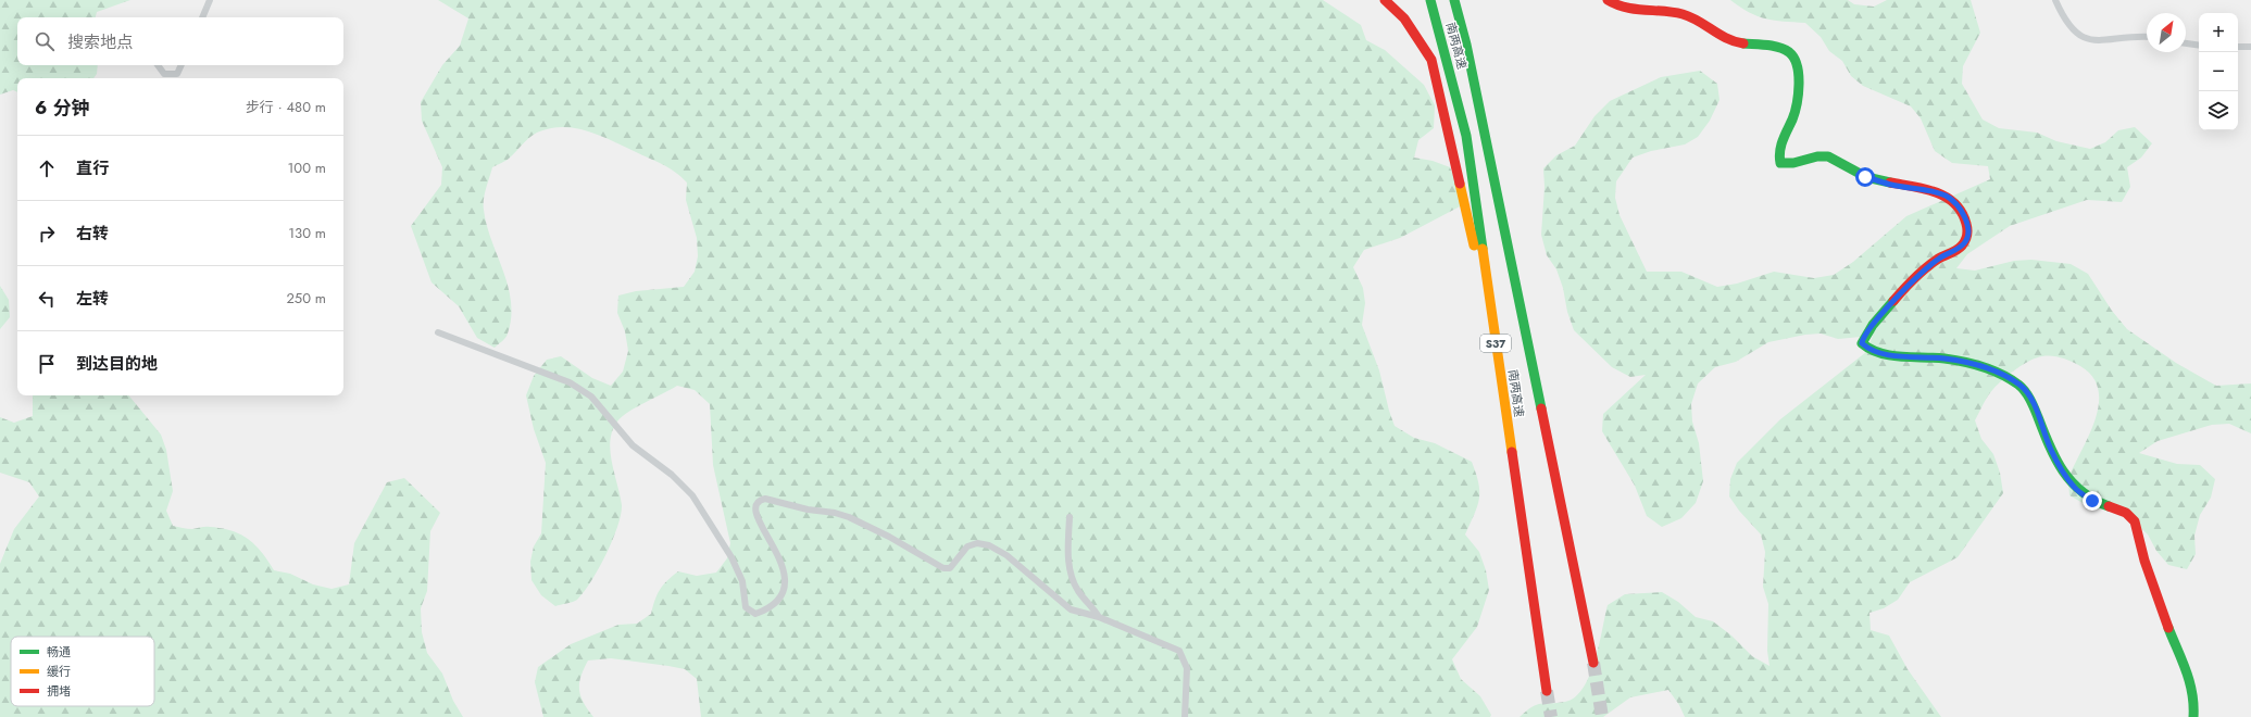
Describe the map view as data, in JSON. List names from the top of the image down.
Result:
{
  "streets": {
    "main road": ["南两高速", "S37"]
  },
  "legend": ["畅通", "缓行", "拥堵"],
  "north": "top right",
  "page": {
    "map_buttons": ["+", "−"],
    "search": "搜索地点",
    "heading": ["6 分钟", "步行 · 480 m"],
    "list": [
      ["直行", "100 m"],
      ["右转", "130 m"],
      ["左转", "250 m"],
      "到达目的地"
    ]
  }
}
